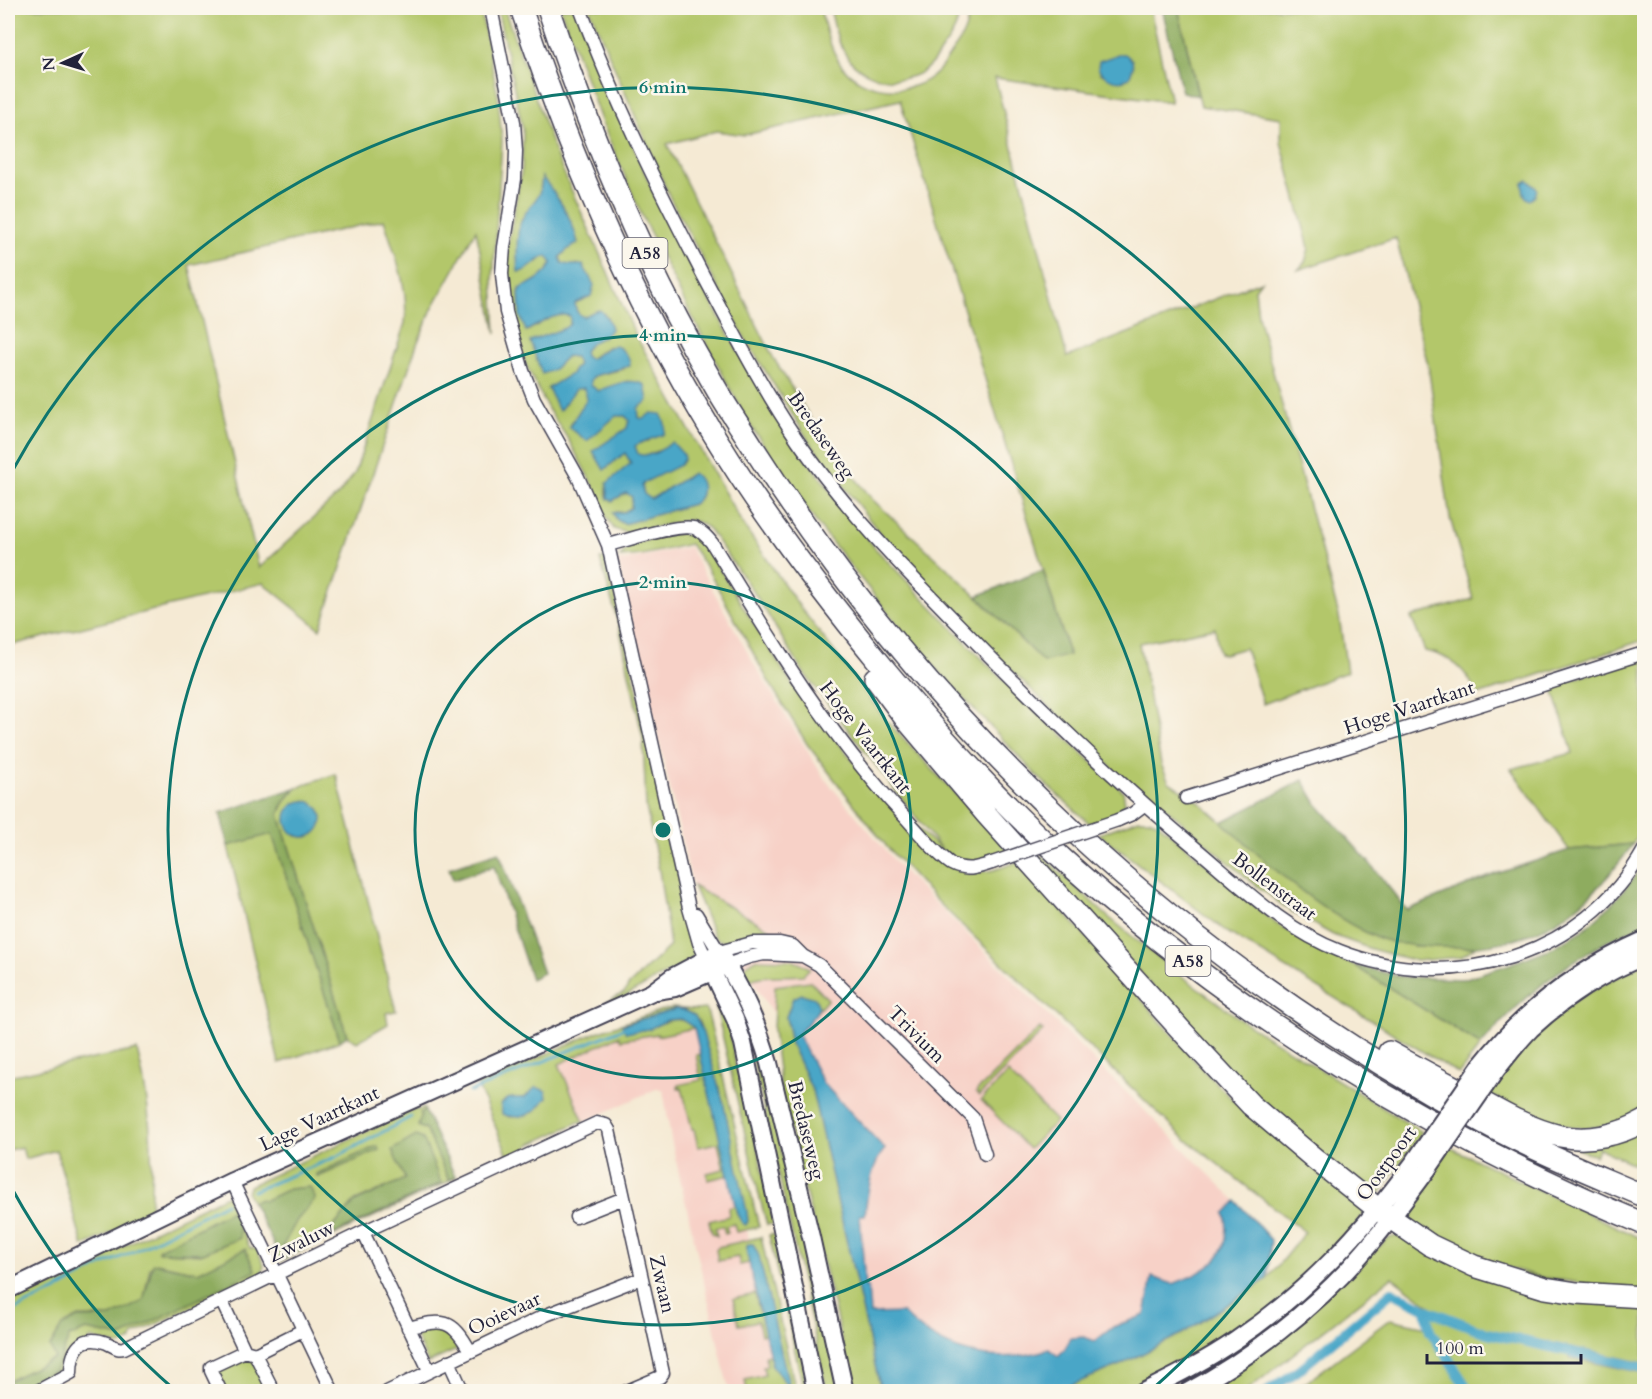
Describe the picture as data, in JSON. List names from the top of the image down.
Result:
{
  "streets": {
    "highway": ["A58"],
    "street": [
      "Bredaseweg",
      "Hoge Vaartkant",
      "Bollenstraat",
      "Trivium",
      "Lage Vaartkant",
      "Oostpoort",
      "Zwaluw",
      "Zwaan",
      "Ooievaar"
    ]
  },
  "crossings": [
    ["A58", "Oostpoort"],
    ["Bredaseweg", "Hoge Vaartkant"],
    ["Bredaseweg", "Bollenstraat"],
    ["Bredaseweg", "Trivium"],
    ["Bredaseweg", "Lage Vaartkant"],
    ["Hoge Vaartkant", "Bollenstraat"],
    ["Trivium", "Lage Vaartkant"],
    ["Zwaluw", "Zwaan"],
    ["Zwaan", "Ooievaar"]
  ],
  "scale_bar": "100 m",
  "north": "left",
  "rings": ["6 min", "4 min", "2 min"]
}
